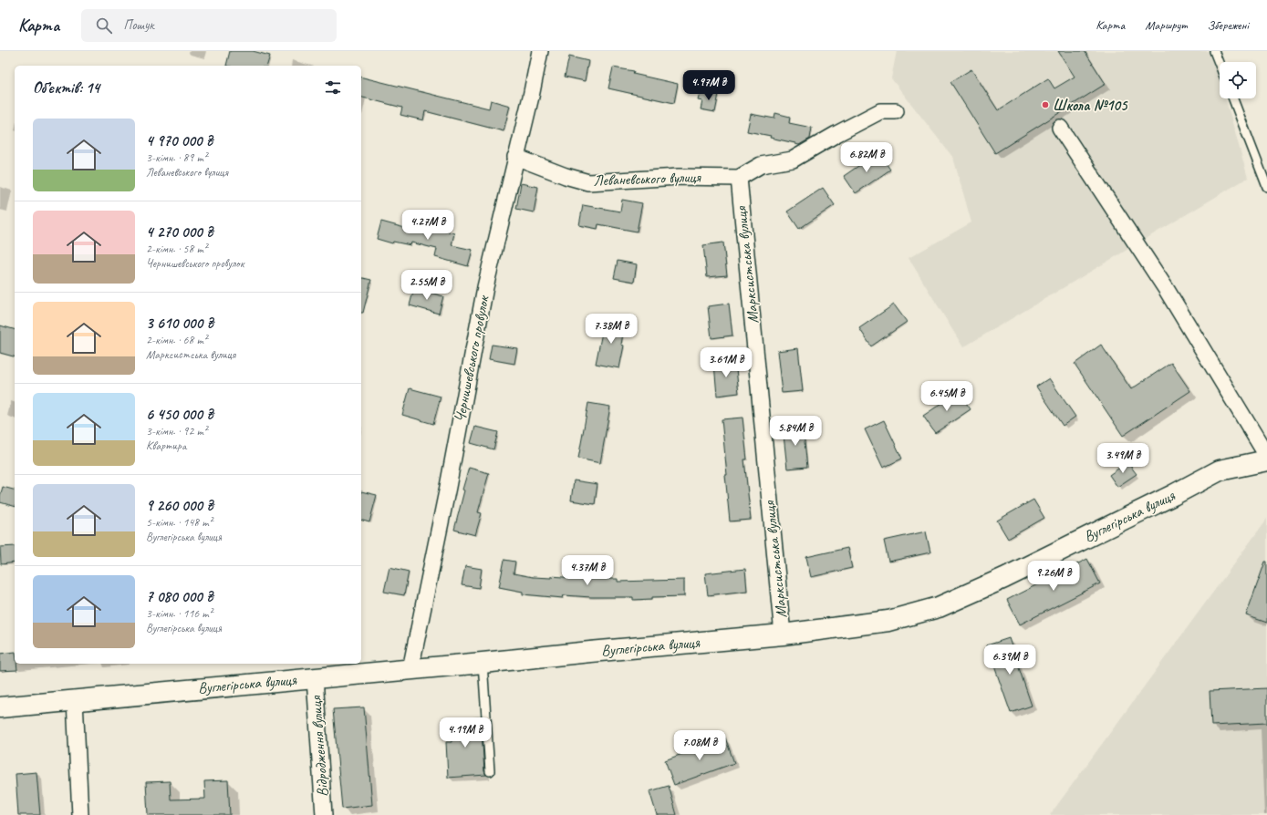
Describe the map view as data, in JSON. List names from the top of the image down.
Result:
{
  "streets": {
    "street": [
      "Леваневського вулиця",
      "Марксистська вулиця",
      "Чернишевського провулок",
      "Вуглегірська вулиця",
      "Відродження вулиця"
    ]
  },
  "crossings": [
    ["Леваневського вулиця", "Марксистська вулиця"],
    ["Леваневського вулиця", "Чернишевського провулок"],
    ["Марксистська вулиця", "Вуглегірська вулиця"],
    ["Чернишевського провулок", "Вуглегірська вулиця"],
    ["Вуглегірська вулиця", "Відродження вулиця"]
  ],
  "places": ["Школа №105"],
  "page": {
    "header": "Карта",
    "search": "Пошук",
    "nav": ["Карта", "Маршрут", "Збережені"],
    "heading": "Об’єктів: 14",
    "price": [
      "4.97M ₴",
      "6.82M ₴",
      "4.27M ₴",
      "2.55M ₴",
      "7.38M ₴",
      "3.61M ₴",
      "6.45M ₴",
      "5.84M ₴",
      "3.49M ₴",
      "4.37M ₴",
      "9.26M ₴",
      "6.39M ₴",
      "4.19M ₴",
      "7.08M ₴"
    ],
    "list": [
      {
        "name": "4 970 000 ₴",
        "note": "3-кімн. · 89 m² · Леваневського вулиця"
      },
      {
        "name": "4 270 000 ₴",
        "note": "2-кімн. · 58 m² · Чернишевського провулок"
      },
      {
        "name": "3 610 000 ₴",
        "note": "2-кімн. · 68 m² · Марксистська вулиця"
      },
      {
        "name": "6 450 000 ₴",
        "note": "3-кімн. · 92 m² · Квартира"
      },
      {
        "name": "9 260 000 ₴",
        "note": "5-кімн. · 148 m² · Вуглегірська вулиця"
      },
      {
        "name": "7 080 000 ₴",
        "note": "3-кімн. · 116 m² · Вуглегірська вулиця"
      }
    ]
  }
}
